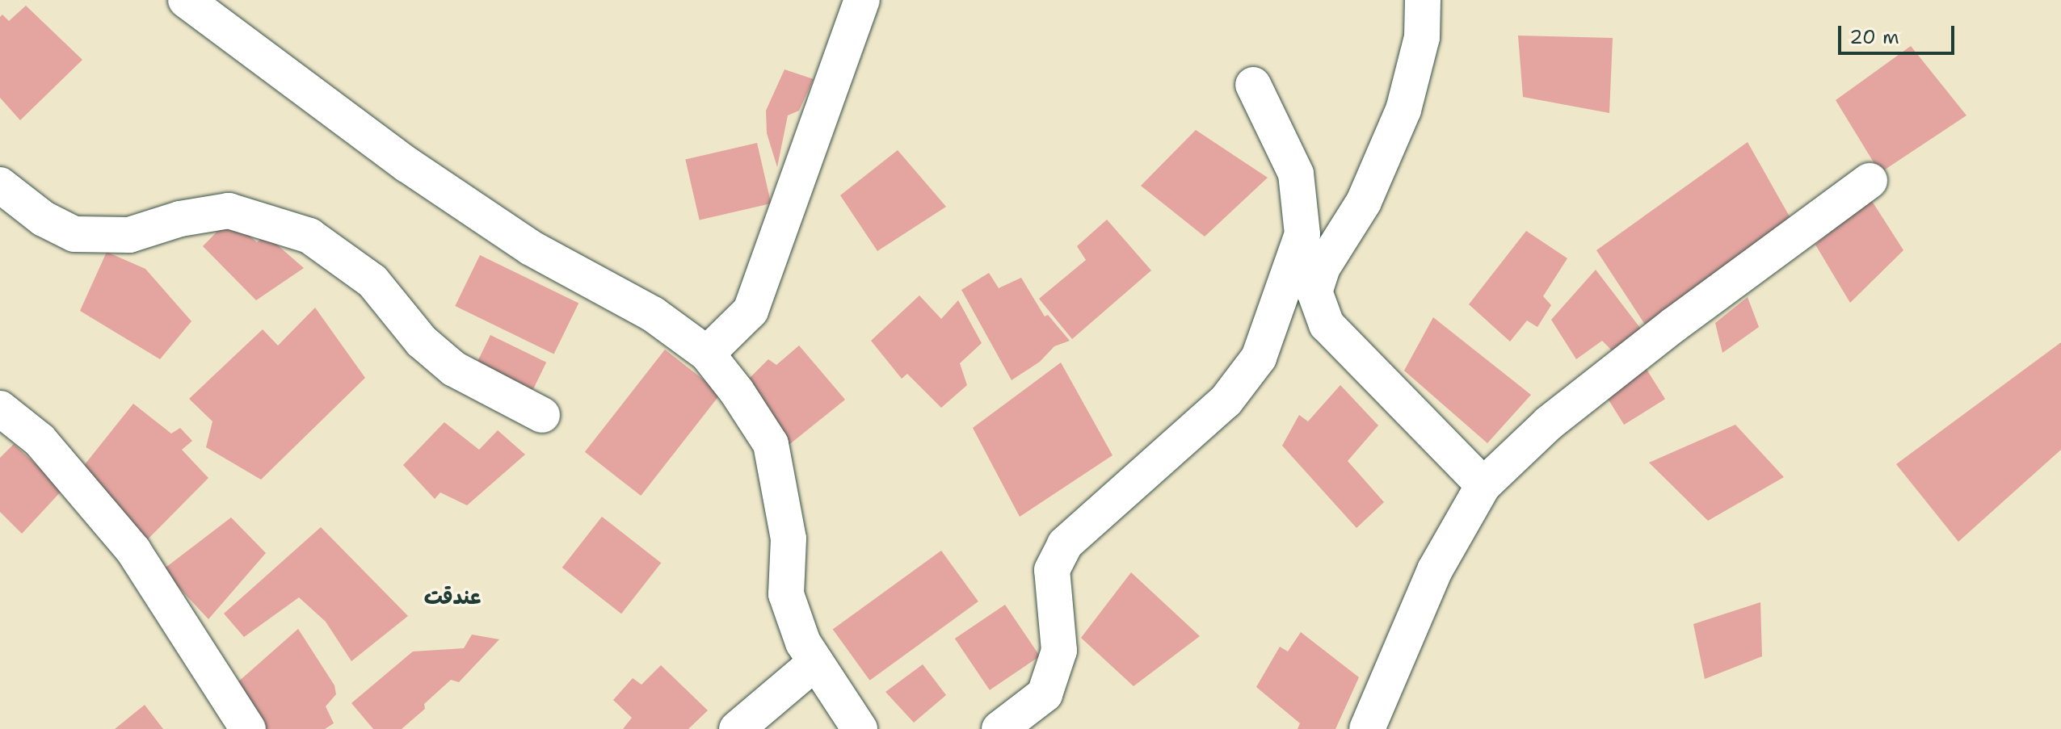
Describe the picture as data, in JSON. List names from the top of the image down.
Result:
{
  "districts": ["عندقت"],
  "scale_bar": "20 m"
}
